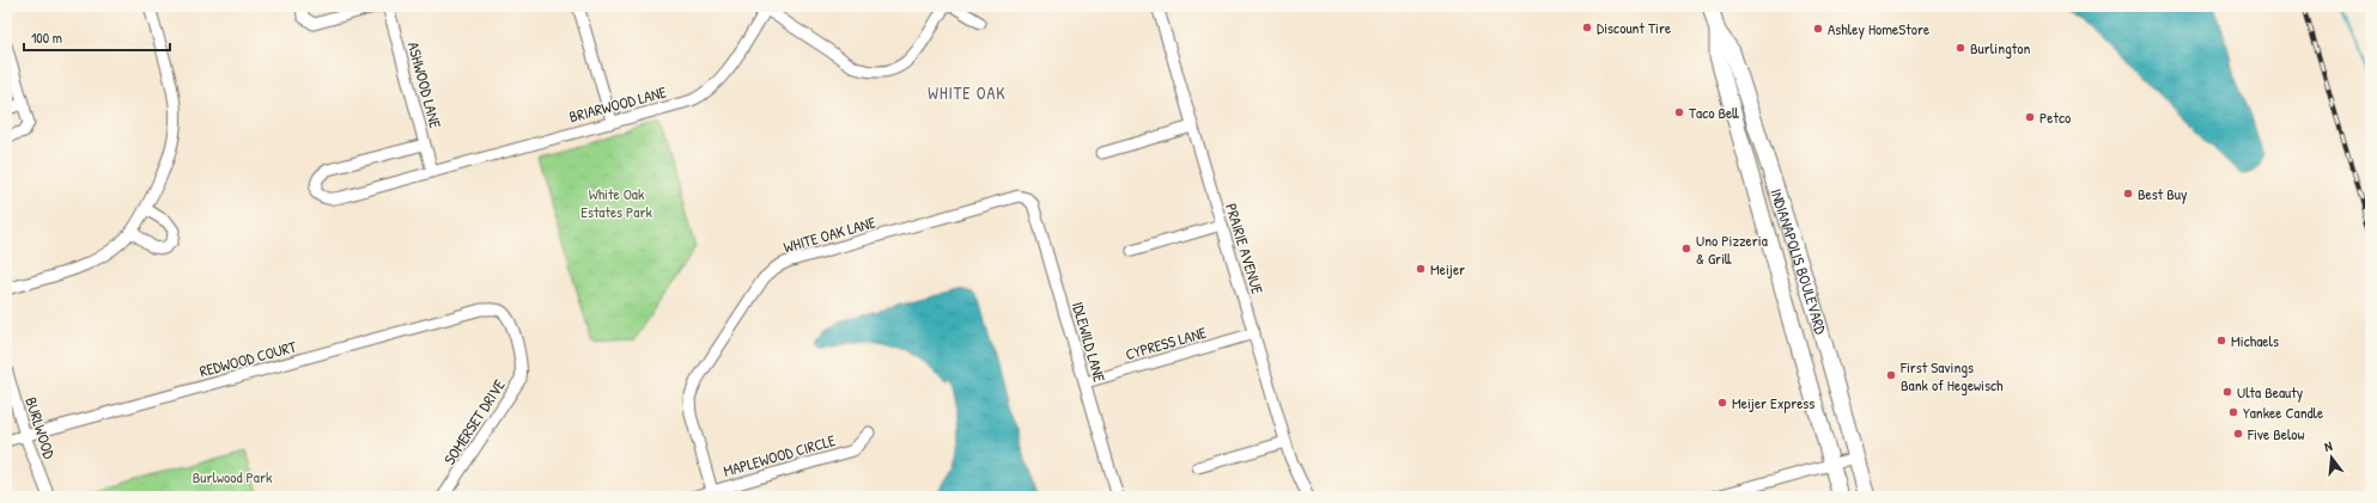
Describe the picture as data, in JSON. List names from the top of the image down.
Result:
{
  "streets": {
    "highway": ["INDIANAPOLIS BOULEVARD"],
    "street": [
      "ASHWOOD LANE",
      "BRIARWOOD LANE",
      "WHITE OAK LANE",
      "PRAIRIE AVENUE",
      "IDLEWILD LANE",
      "CYPRESS LANE",
      "REDWOOD COURT",
      "SOMERSET DRIVE",
      "BURLWOOD",
      "MAPLEWOOD CIRCLE"
    ]
  },
  "crossings": [
    ["ASHWOOD LANE", "BRIARWOOD LANE"],
    ["WHITE OAK LANE", "IDLEWILD LANE"],
    ["WHITE OAK LANE", "MAPLEWOOD CIRCLE"],
    ["PRAIRIE AVENUE", "CYPRESS LANE"],
    ["IDLEWILD LANE", "CYPRESS LANE"],
    ["REDWOOD COURT", "SOMERSET DRIVE"],
    ["REDWOOD COURT", "BURLWOOD"]
  ],
  "districts": ["WHITE OAK"],
  "parks": ["White Oak Estates Park", "Burlwood Park"],
  "places": [
    "Discount Tire",
    "Ashley HomeStore",
    "Burlington",
    "Taco Bell",
    "Petco",
    "Best Buy",
    "Uno Pizzeria & Grill",
    "Meijer",
    "Michaels",
    "First Savings Bank of Hegewisch",
    "Ulta Beauty",
    "Meijer Express",
    "Yankee Candle",
    "Five Below"
  ],
  "scale_bar": "100 m",
  "north": "top"
}
